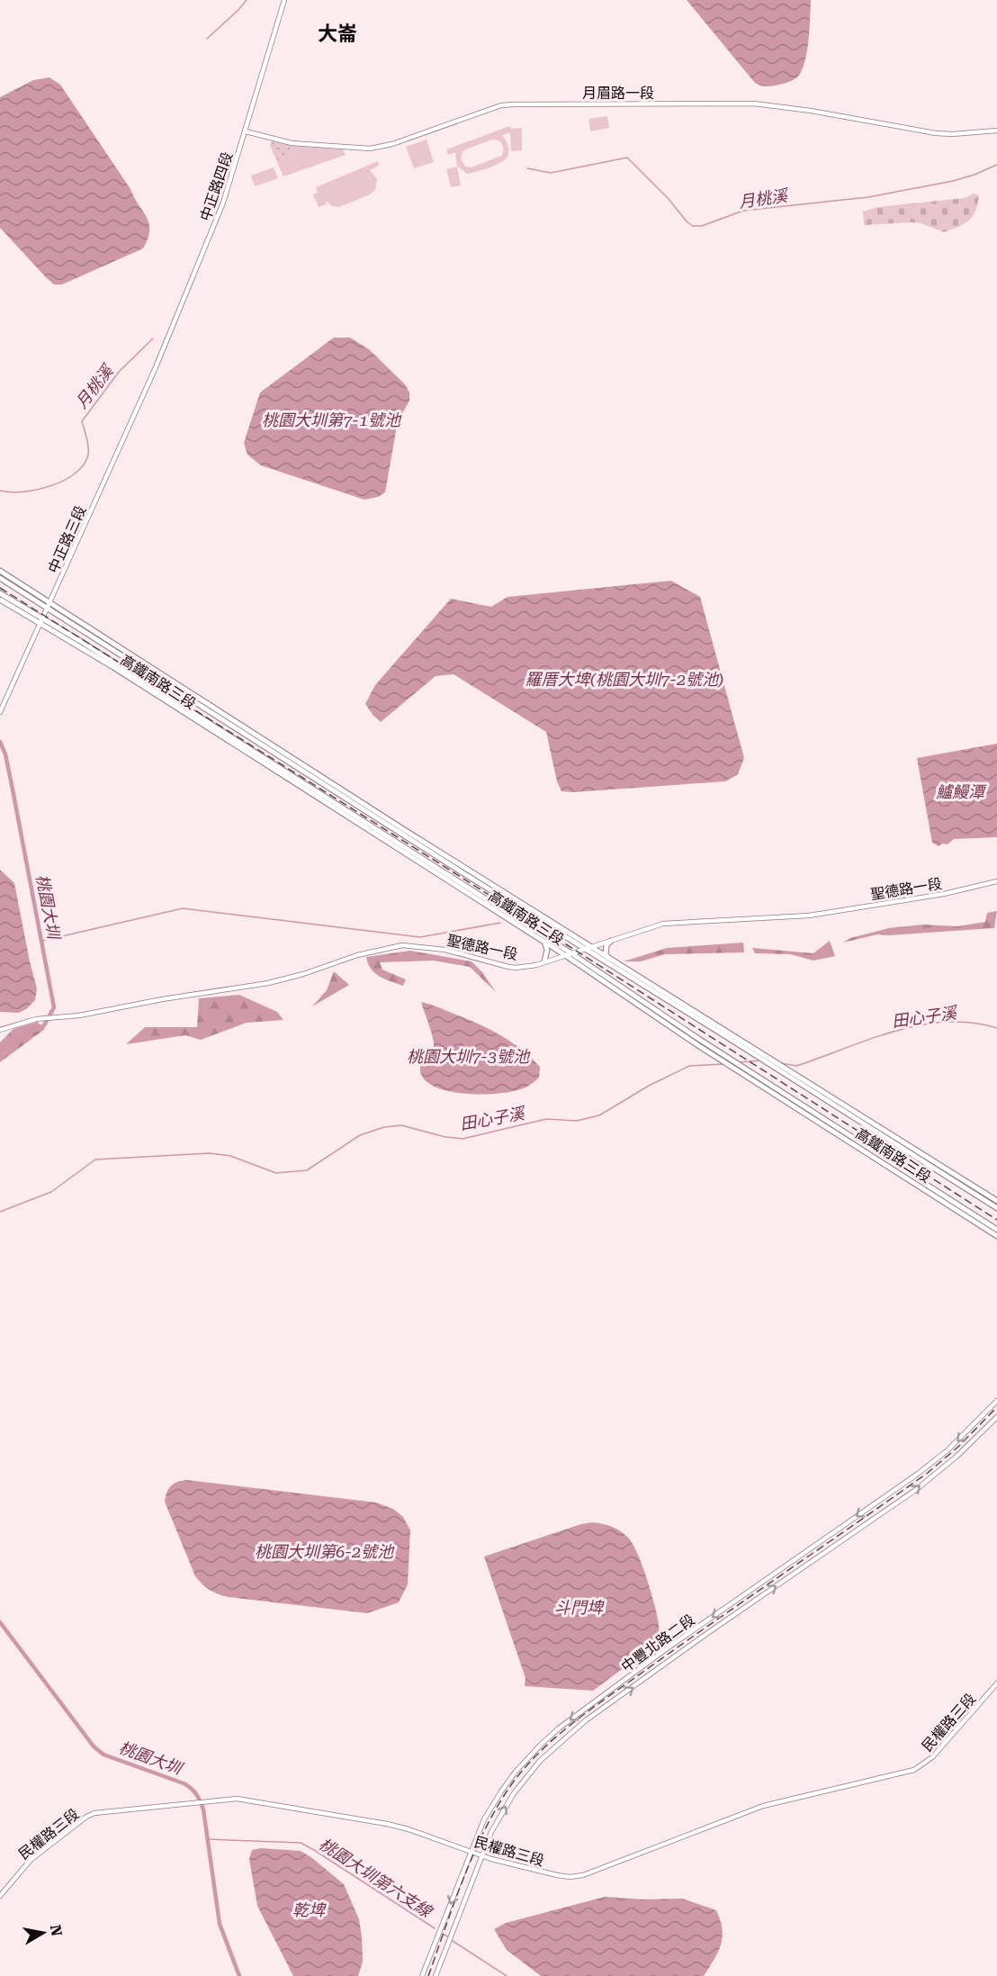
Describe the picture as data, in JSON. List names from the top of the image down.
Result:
{
  "streets": {
    "main road": ["高鐵南路三段"],
    "street": [
      "月眉路一段",
      "中正路四段",
      "中正路三段",
      "聖德路一段",
      "中豐北路二段",
      "民權路三段"
    ]
  },
  "crossings": [
    ["月眉路一段", "中正路四段"],
    ["中正路四段", "中正路三段"],
    ["中正路三段", "高鐵南路三段"],
    ["高鐵南路三段", "聖德路一段"],
    ["中豐北路二段", "民權路三段"]
  ],
  "districts": ["大崙"],
  "water": [
    "月桃溪",
    "桃園大圳第7-1號池",
    "羅厝大埤(桃園大圳7-2號池)",
    "鱸鰻潭",
    "桃園大圳",
    "田心子溪",
    "桃園大圳7-3號池",
    "桃園大圳第6-2號池",
    "斗門埤",
    "桃園大圳第六支線",
    "乾埤"
  ],
  "north": "right"
}
